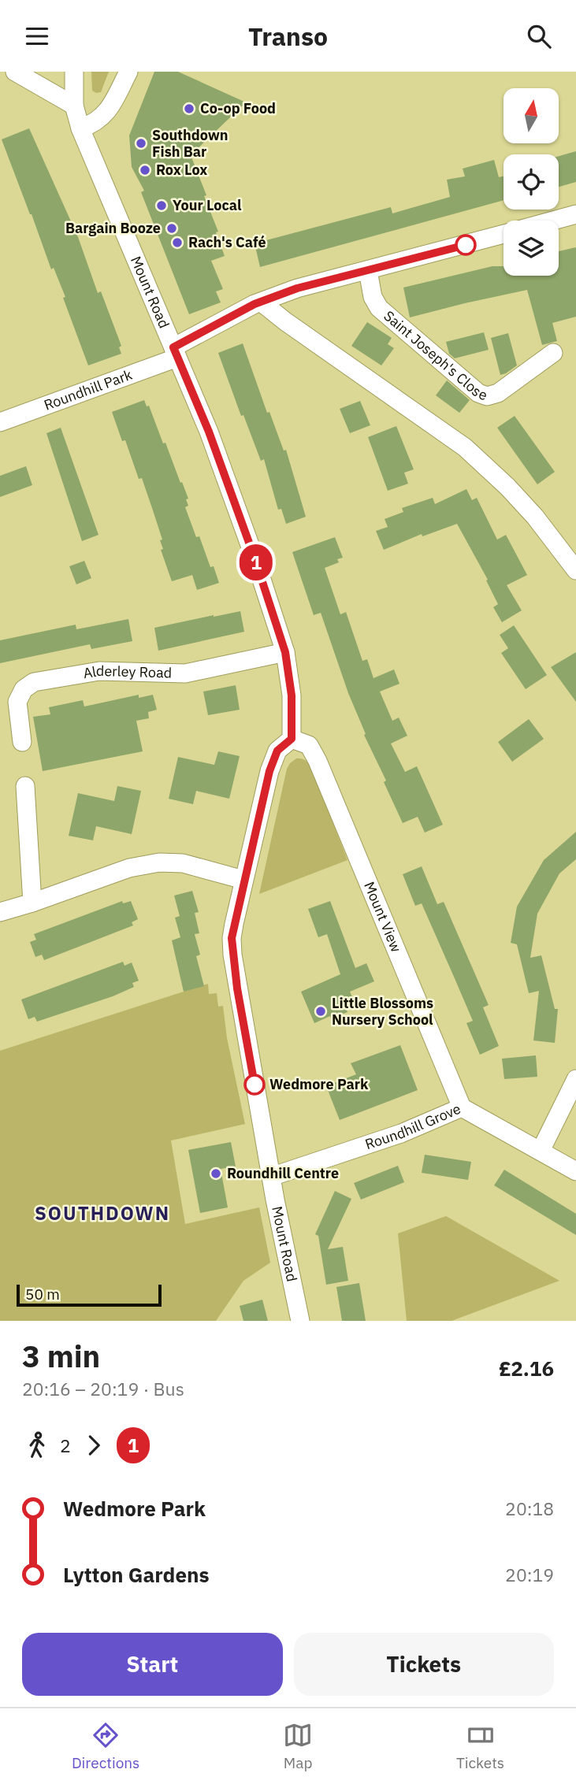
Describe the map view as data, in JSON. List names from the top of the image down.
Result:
{
  "streets": {
    "street": [
      "Mount Road",
      "Saint Joseph's Close",
      "Roundhill Park",
      "Alderley Road",
      "Mount View",
      "Roundhill Grove"
    ]
  },
  "crossings": [
    ["Mount Road", "Roundhill Park"],
    ["Mount Road", "Alderley Road"],
    ["Mount Road", "Mount View"],
    ["Mount Road", "Roundhill Grove"],
    ["Saint Joseph's Close", "Roundhill Park"],
    ["Mount View", "Roundhill Grove"]
  ],
  "districts": ["SOUTHDOWN"],
  "places": [
    "Co-op Food",
    "Southdown Fish Bar",
    "Rox Lox",
    "Your Local",
    "Bargain Booze",
    "Rach's Café",
    "Little Blossoms Nursery School",
    "Wedmore Park",
    "Roundhill Centre"
  ],
  "lines": ["bus line 1"],
  "scale_bar": "50 m",
  "north": "top",
  "page": {
    "header": "Transo",
    "on_map": "1",
    "scale": "50 m",
    "heading": ["3 min", "20:16 – 20:19 · Bus", "£2.16"],
    "legs": ["2", "1"],
    "list": [
      {
        "name": "Wedmore Park",
        "value": "20:18"
      },
      {
        "name": "Lytton Gardens",
        "value": "20:19"
      }
    ],
    "buttons": ["Start", "Tickets"],
    "tabs": ["Directions", "Map", "Tickets"]
  }
}
